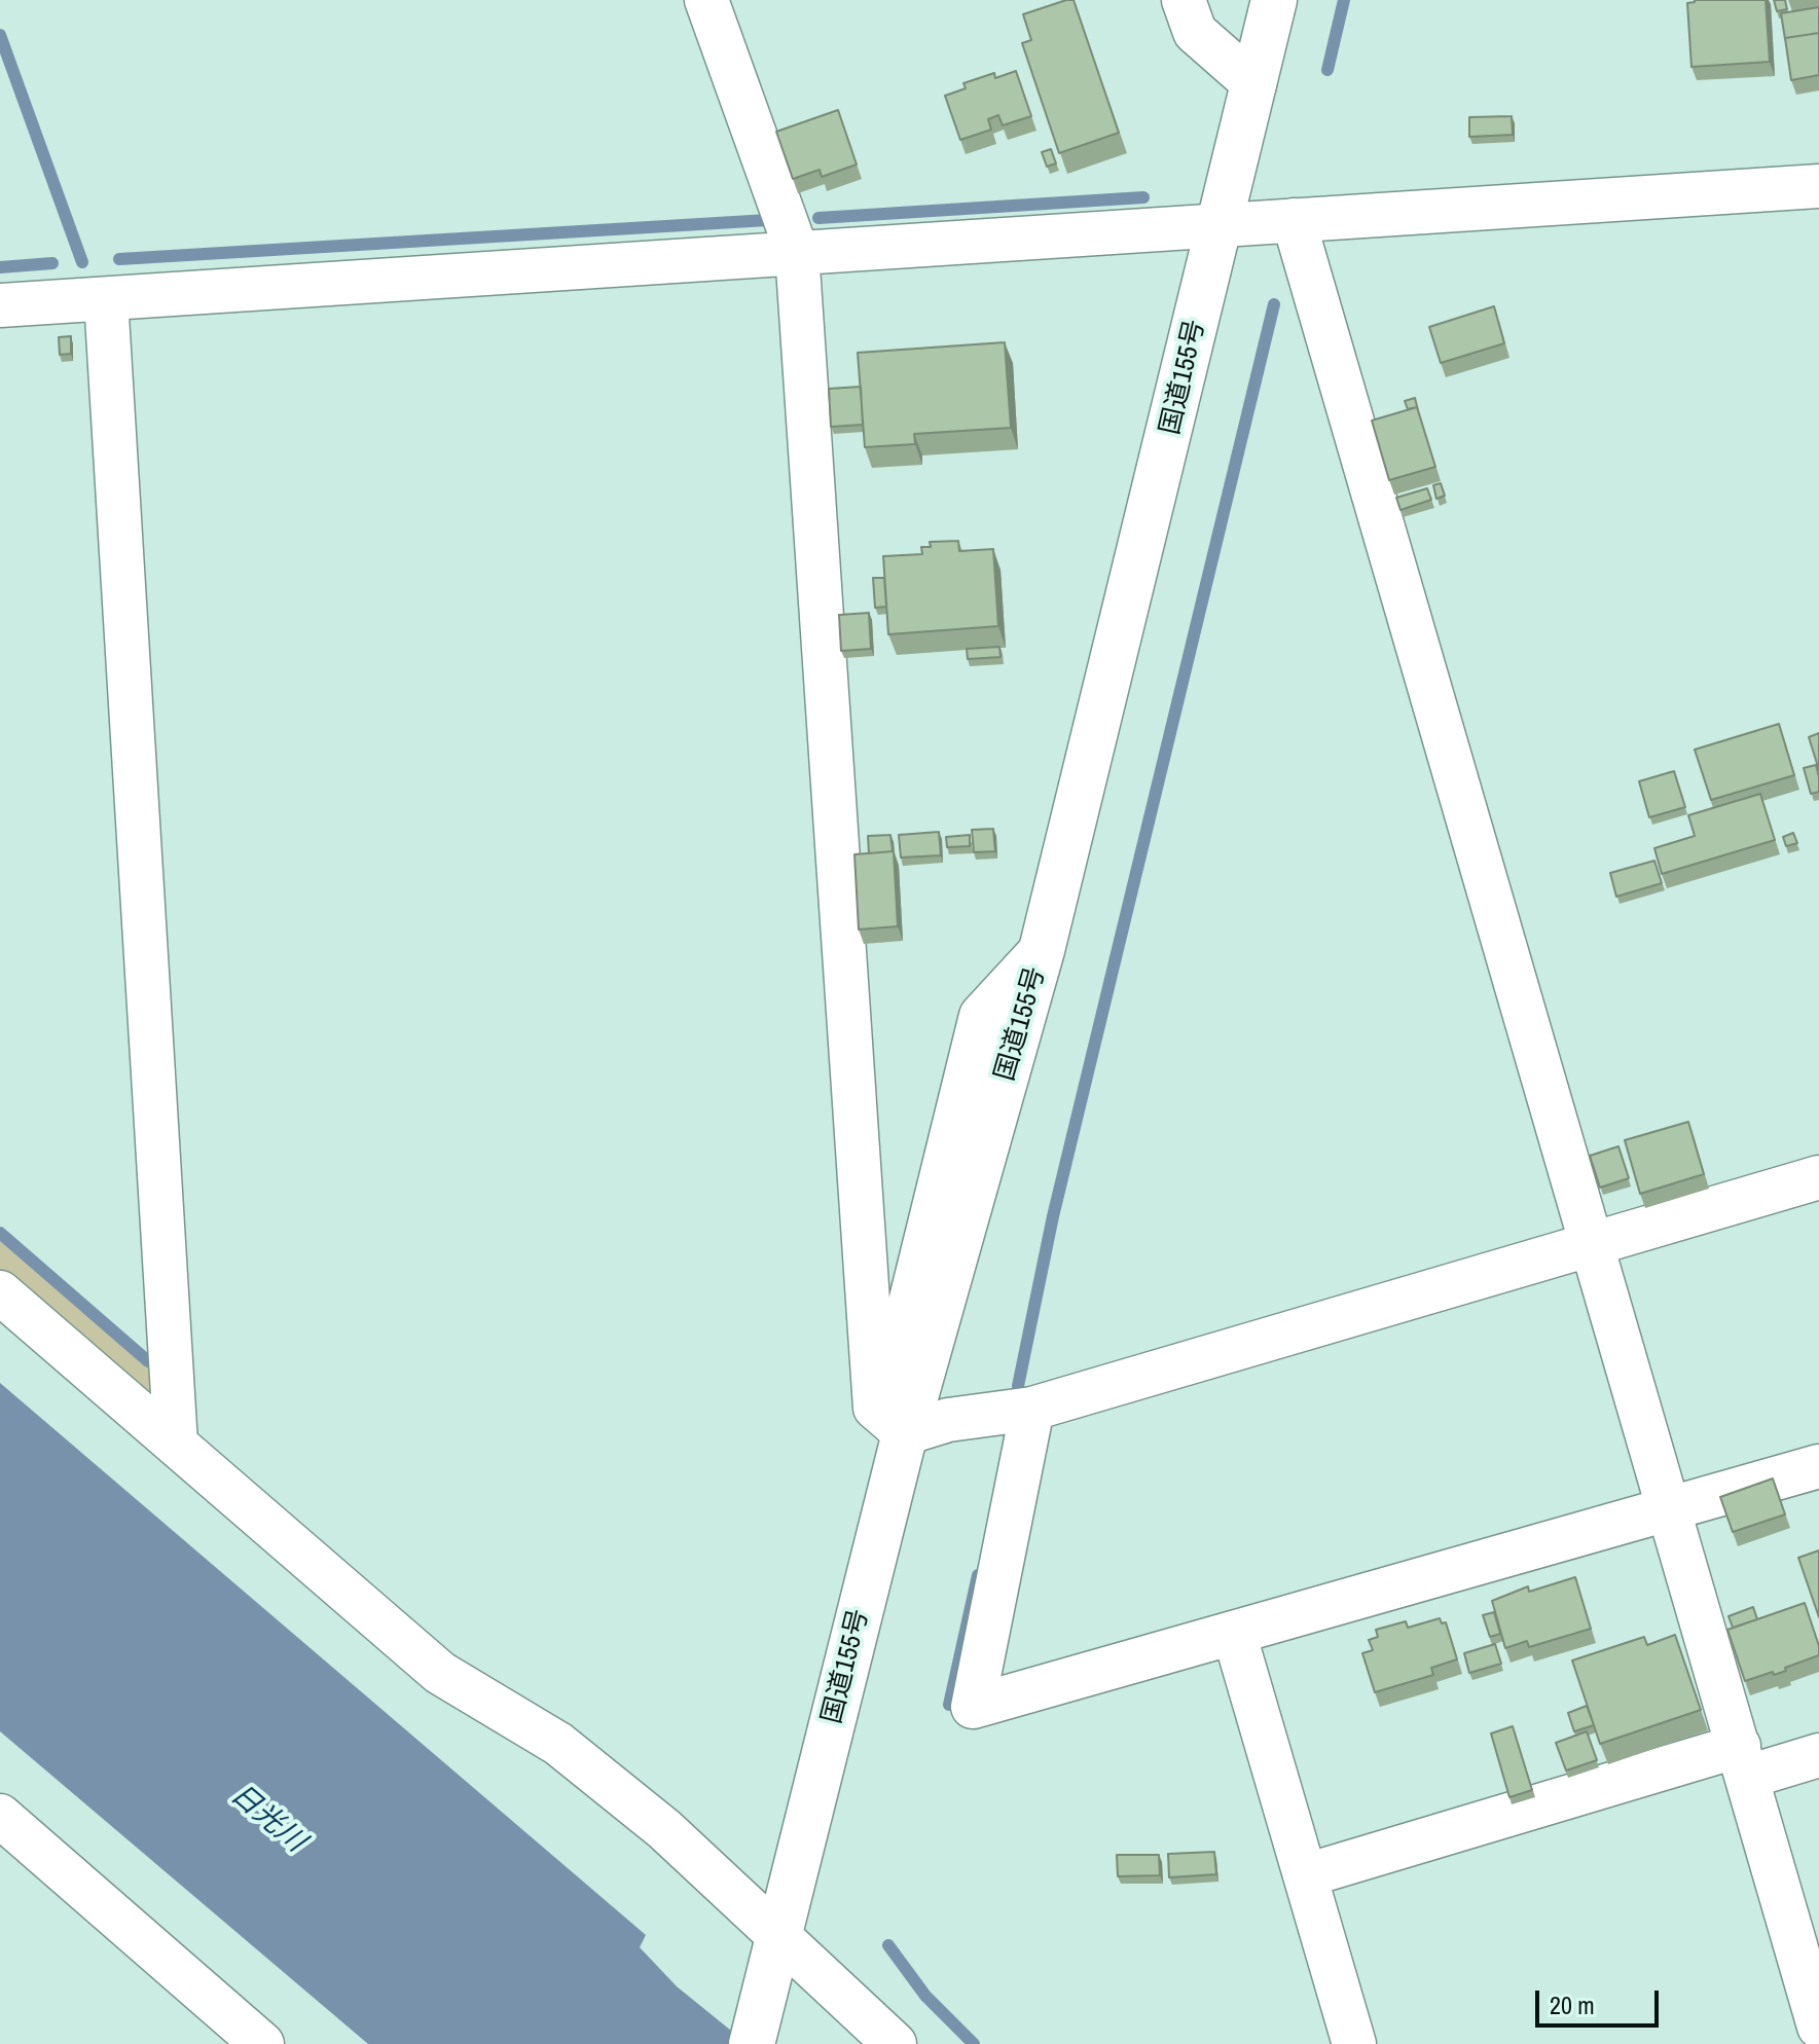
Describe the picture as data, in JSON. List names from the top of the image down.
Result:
{
  "streets": {
    "highway": ["国道155号"]
  },
  "water": ["日光川"],
  "scale_bar": "20 m"
}
